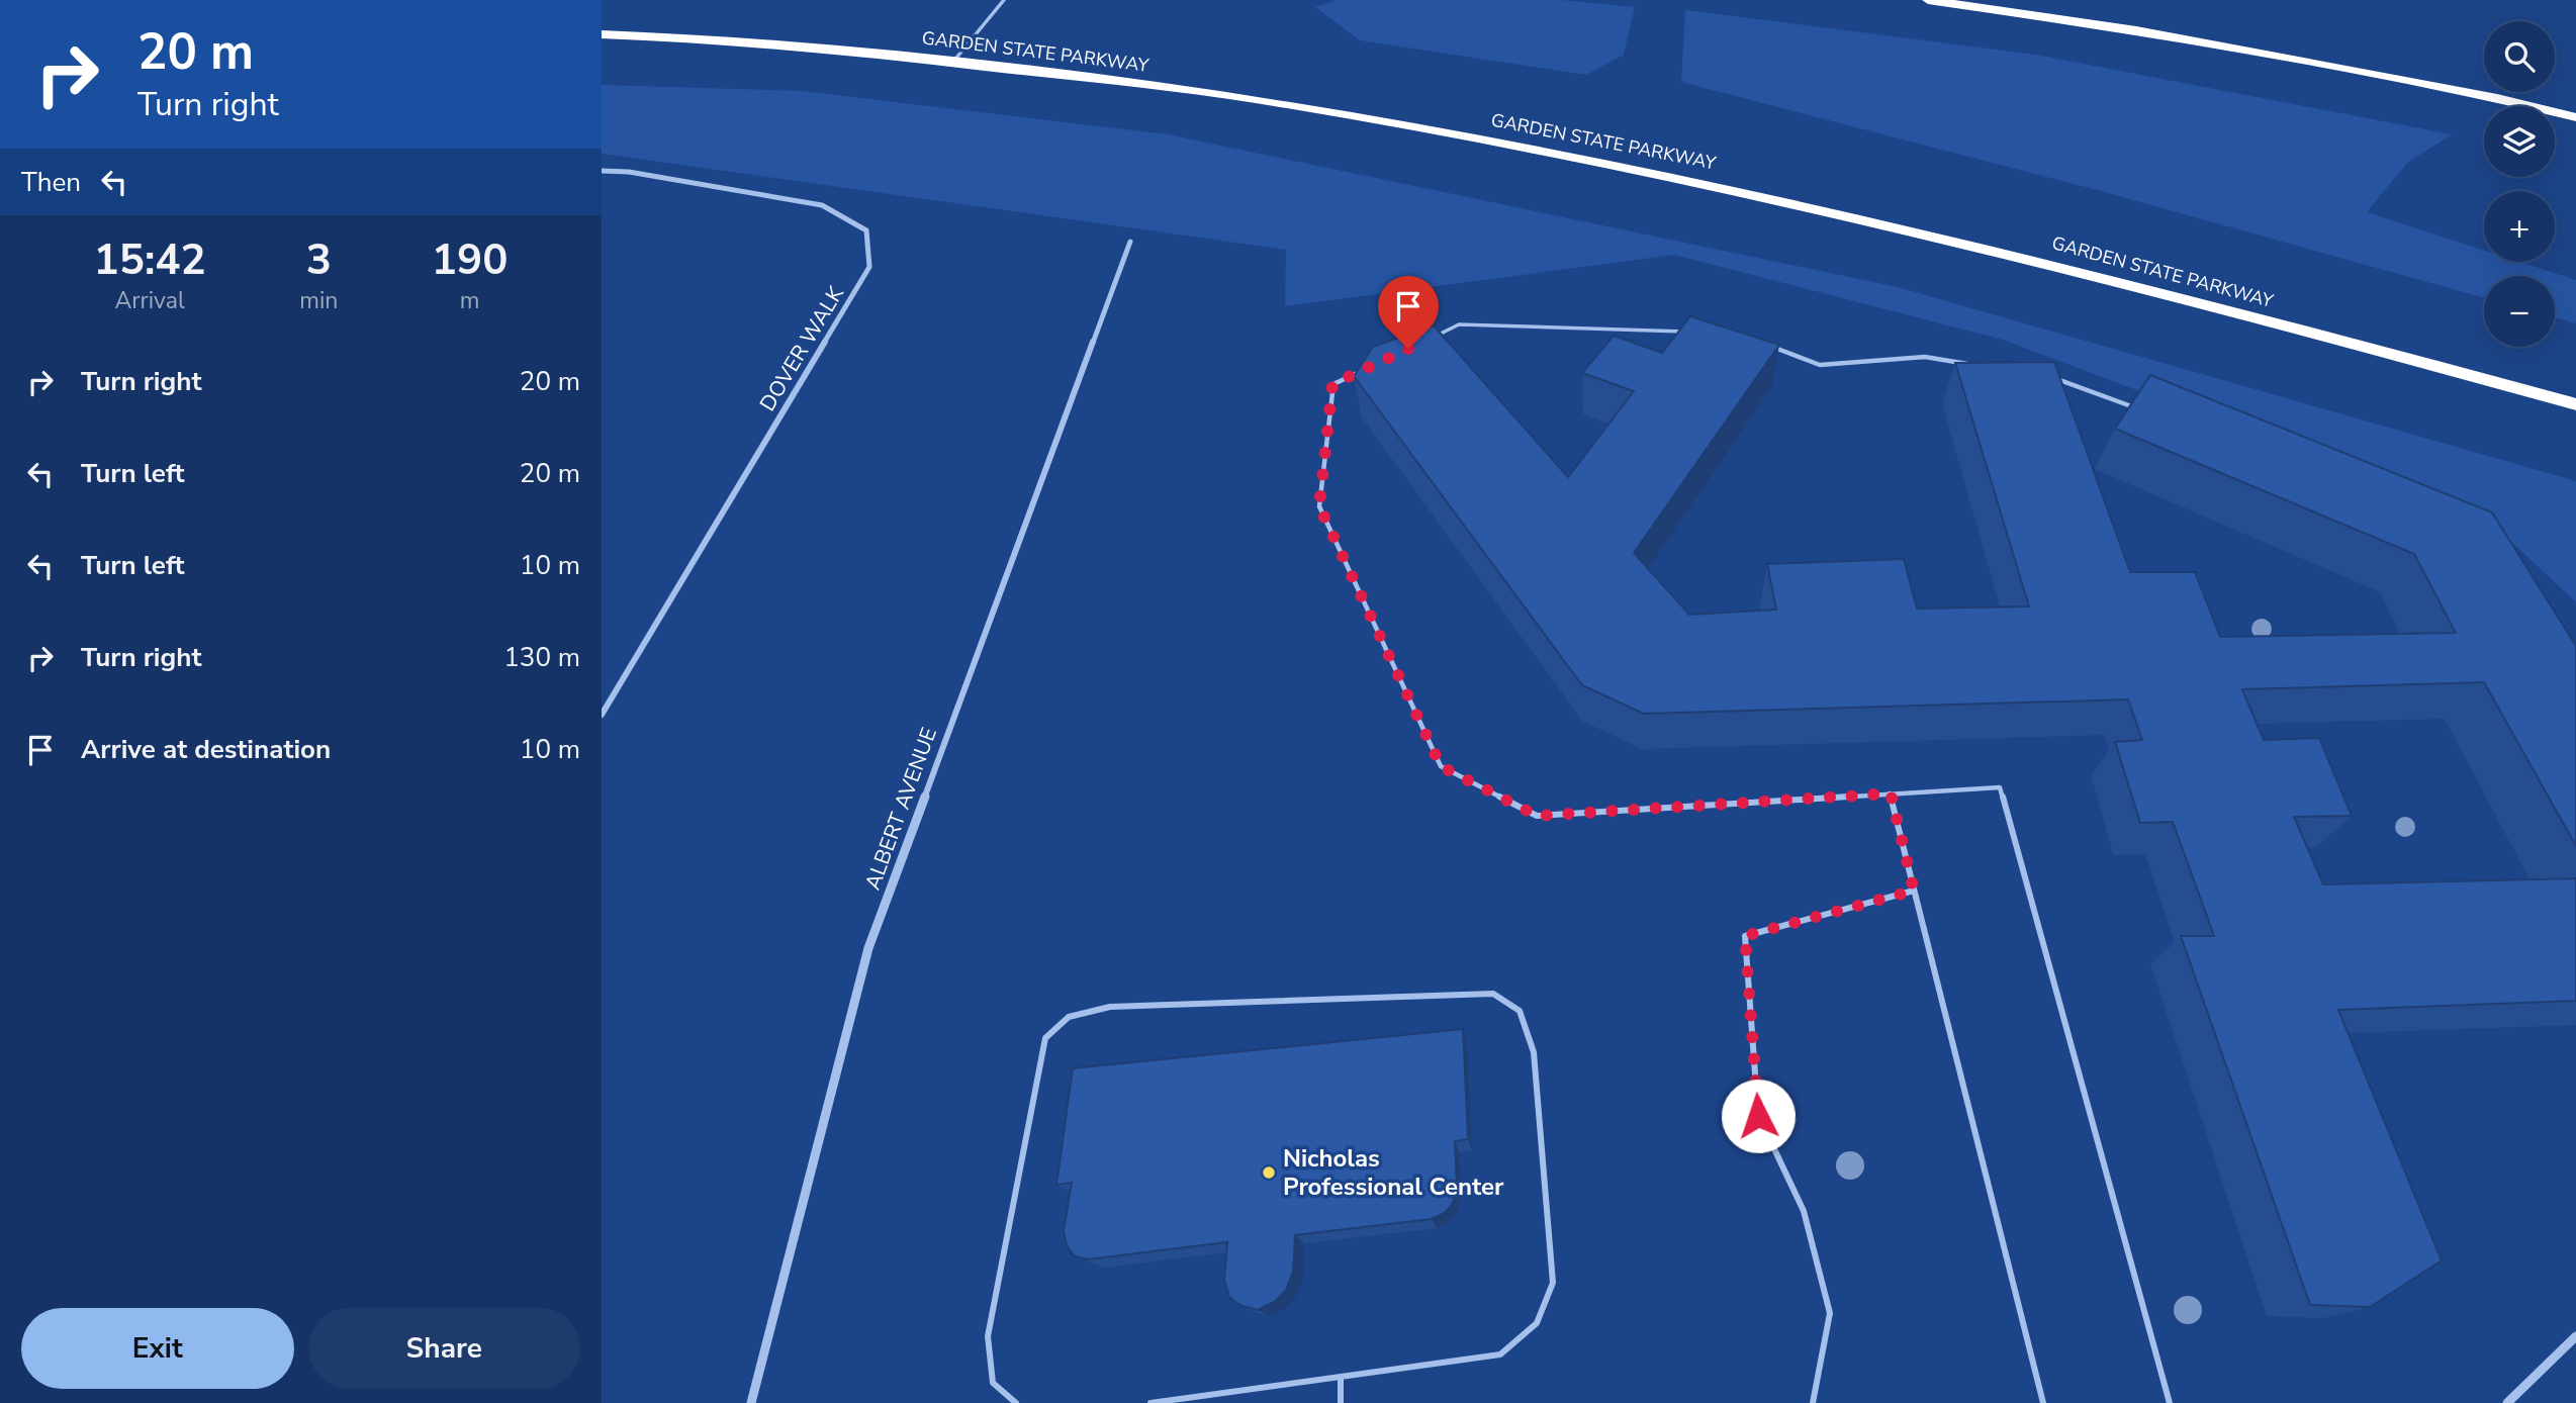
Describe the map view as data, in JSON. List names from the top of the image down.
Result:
{
  "streets": {
    "highway": ["GARDEN STATE PARKWAY"],
    "street": ["DOVER WALK", "ALBERT AVENUE"]
  },
  "places": ["Nicholas Professional Center"],
  "page": {
    "turn": ["20 m", "Turn right"],
    "map_buttons": ["+", "−"],
    "then": "Then",
    "eta": [
      "15:42",
      "Arrival",
      "3",
      "min",
      "190",
      "m"
    ],
    "list": [
      {
        "name": "Turn right",
        "value": "20 m"
      },
      {
        "name": "Turn left",
        "value": "20 m"
      },
      {
        "name": "Turn left",
        "value": "10 m"
      },
      {
        "name": "Turn right",
        "value": "130 m"
      },
      {
        "name": "Arrive at destination",
        "value": "10 m"
      }
    ],
    "buttons": ["Exit", "Share"]
  }
}
